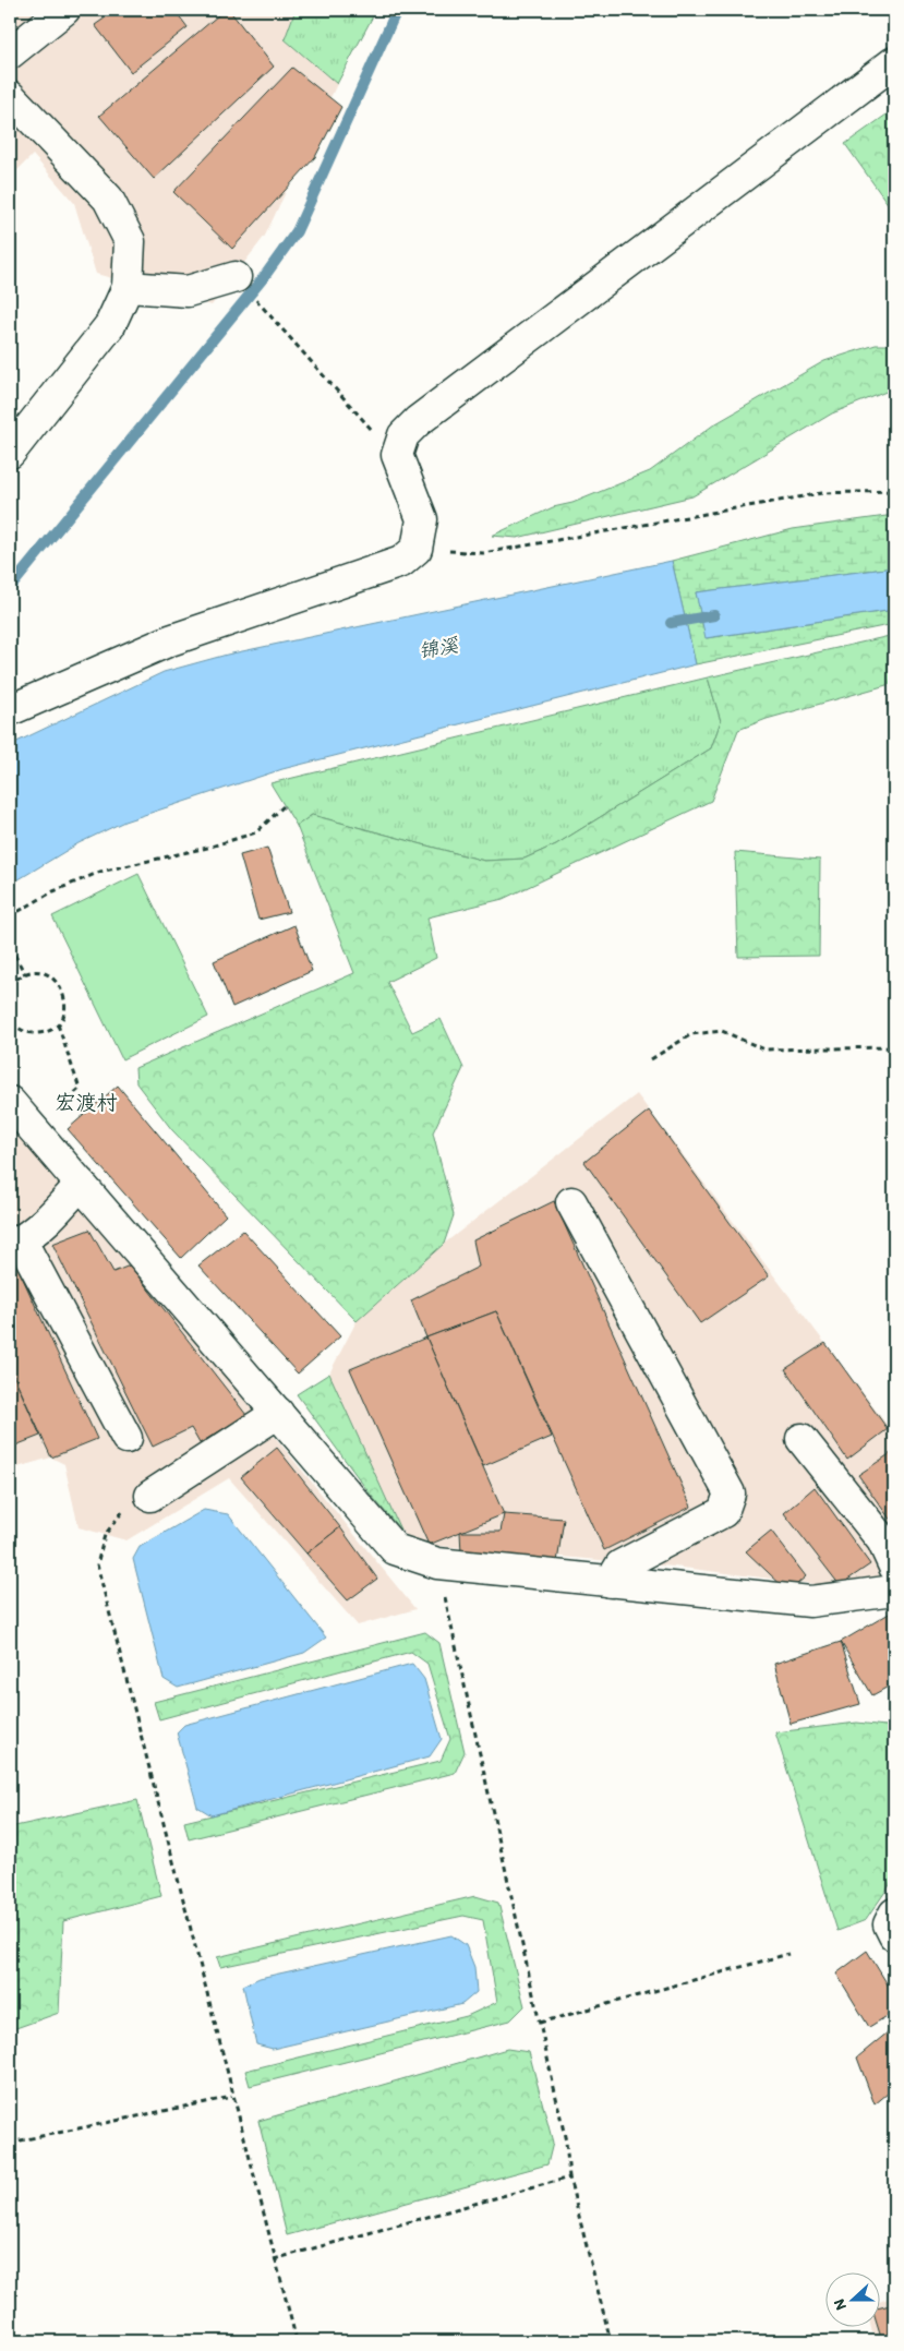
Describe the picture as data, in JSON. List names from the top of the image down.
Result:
{
  "districts": ["宏渡村"],
  "water": ["锦溪"],
  "north": "left"
}
